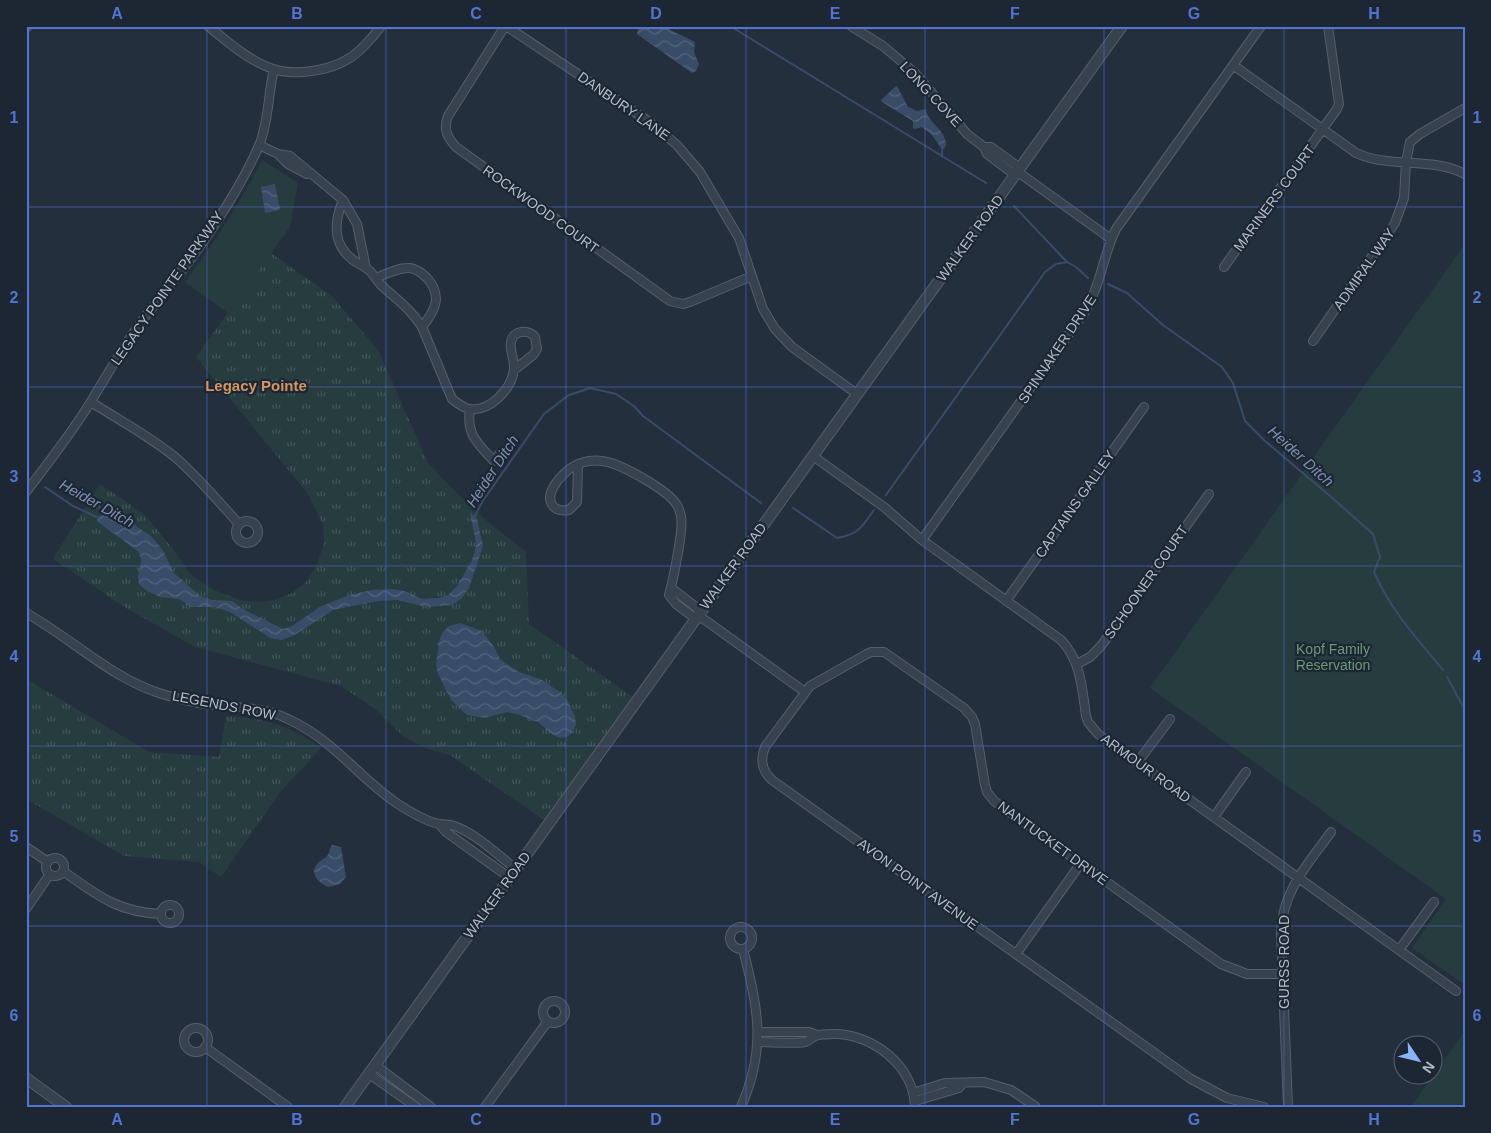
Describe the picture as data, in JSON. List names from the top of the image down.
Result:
{
  "streets": {
    "street": [
      "LONG COVE",
      "DANBURY LANE",
      "MARINERS COURT",
      "ROCKWOOD COURT",
      "WALKER ROAD",
      "ADMIRAL WAY",
      "LEGACY POINTE PARKWAY",
      "SPINNAKER DRIVE",
      "CAPTAINS GALLEY",
      "SCHOONER COURT",
      "LEGENDS ROW",
      "ARMOUR ROAD",
      "NANTUCKET DRIVE",
      "AVON POINT AVENUE",
      "GURSS ROAD"
    ]
  },
  "crossings": [
    ["LONG COVE", "WALKER ROAD"],
    ["LONG COVE", "SPINNAKER DRIVE"],
    ["DANBURY LANE", "ROCKWOOD COURT"],
    ["DANBURY LANE", "WALKER ROAD"],
    ["WALKER ROAD", "LEGENDS ROW"],
    ["WALKER ROAD", "ARMOUR ROAD"],
    ["SPINNAKER DRIVE", "ARMOUR ROAD"],
    ["CAPTAINS GALLEY", "ARMOUR ROAD"],
    ["SCHOONER COURT", "ARMOUR ROAD"],
    ["ARMOUR ROAD", "GURSS ROAD"],
    ["NANTUCKET DRIVE", "AVON POINT AVENUE"],
    ["NANTUCKET DRIVE", "GURSS ROAD"]
  ],
  "districts": ["Legacy Pointe"],
  "water": ["Heider Ditch"],
  "parks": ["Kopf Family Reservation"],
  "north": "bottom right",
  "grid": {
    "columns": [
      "A",
      "B",
      "C",
      "D",
      "E",
      "F",
      "G",
      "H"
    ],
    "rows": [
      "1",
      "2",
      "3",
      "4",
      "5",
      "6"
    ]
  }
}
